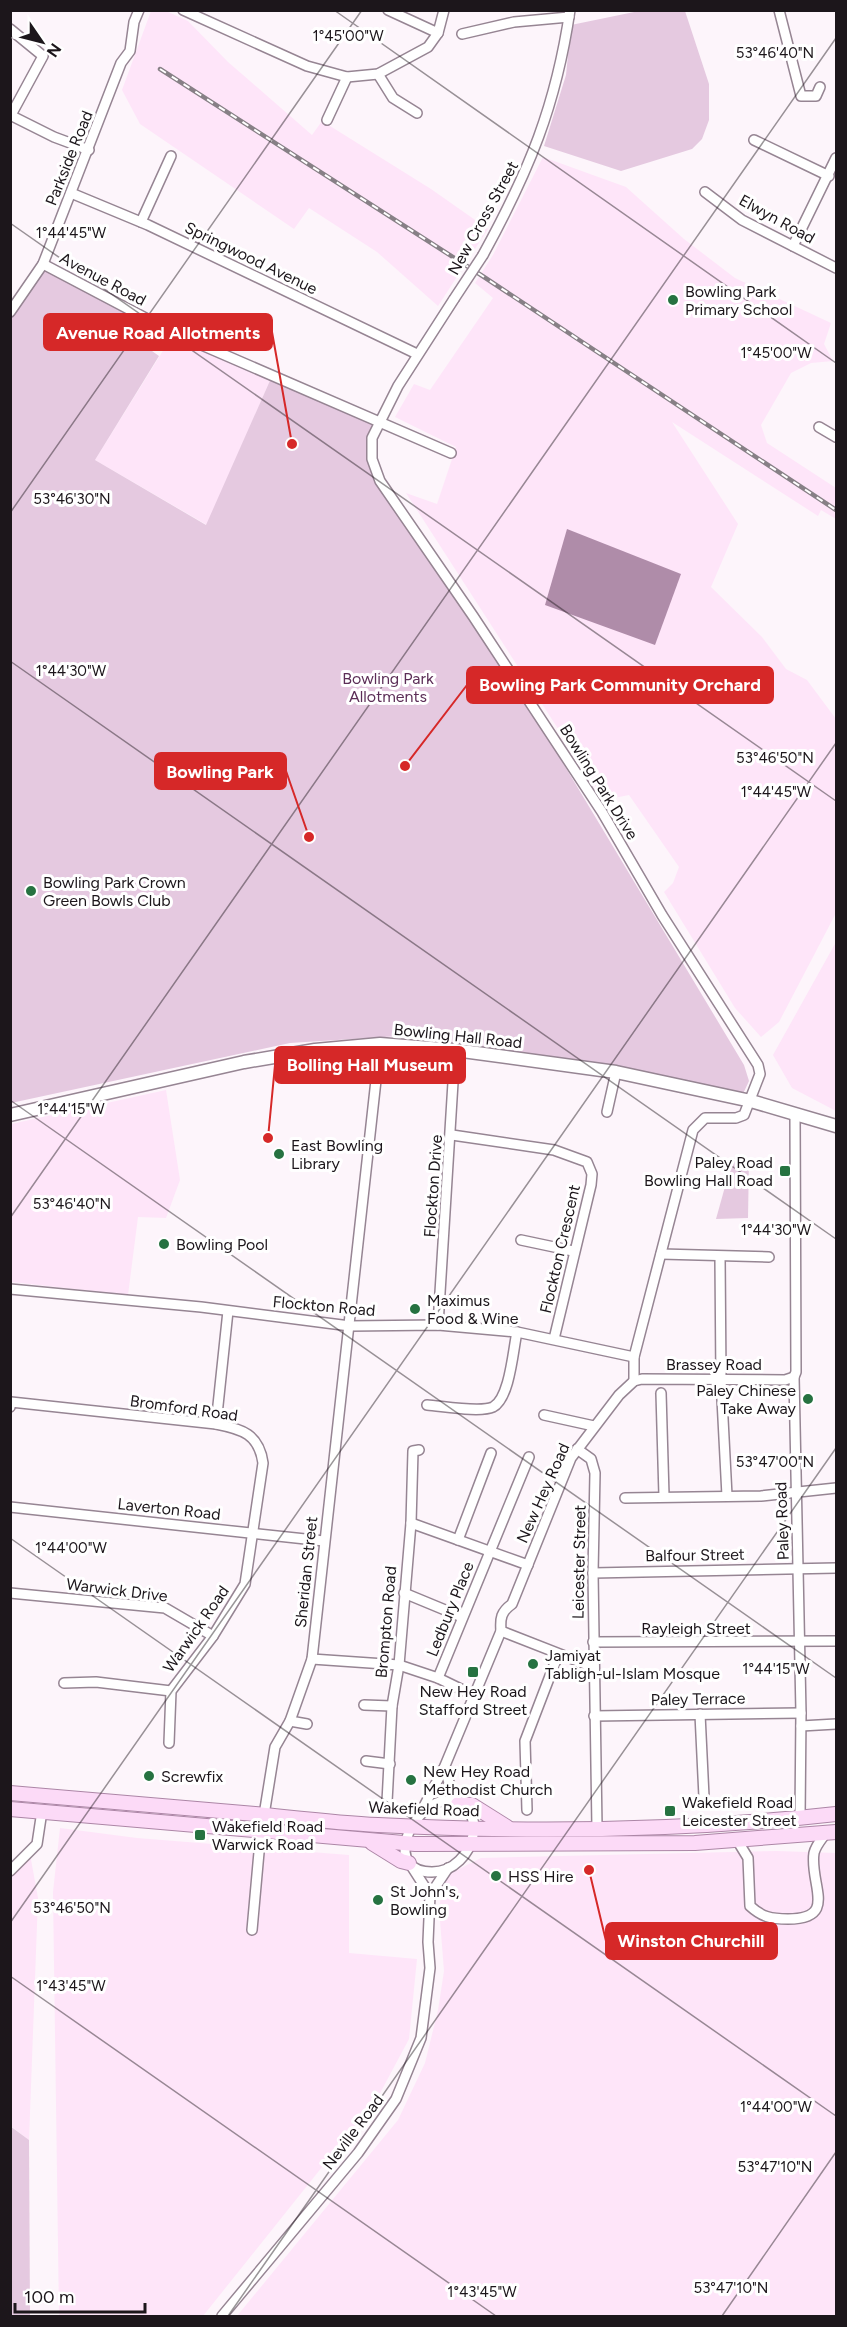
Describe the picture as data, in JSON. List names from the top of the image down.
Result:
{
  "streets": {
    "main road": ["Wakefield Road"],
    "street": [
      "Parkside Road",
      "New Cross Street",
      "Elwyn Road",
      "Springwood Avenue",
      "Avenue Road",
      "Bowling Park Drive",
      "Bowling Hall Road",
      "Flockton Drive",
      "Flockton Crescent",
      "Flockton Road",
      "Brassey Road",
      "Bromford Road",
      "New Hey Road",
      "Laverton Road",
      "Paley Road",
      "Balfour Street",
      "Leicester Street",
      "Sheridan Street",
      "Warwick Drive",
      "Ledbury Place",
      "Brompton Road",
      "Rayleigh Street",
      "Warwick Road",
      "Paley Terrace",
      "Neville Road"
    ]
  },
  "crossings": [
    ["Parkside Road", "Springwood Avenue"],
    ["Parkside Road", "Avenue Road"],
    ["New Cross Street", "Springwood Avenue"],
    ["New Cross Street", "Avenue Road"],
    ["New Cross Street", "Bowling Park Drive"],
    ["Avenue Road", "Bowling Park Drive"],
    ["Bowling Park Drive", "Bowling Hall Road"],
    ["Bowling Hall Road", "Flockton Drive"],
    ["Bowling Hall Road", "Paley Road"],
    ["Bowling Hall Road", "Sheridan Street"],
    ["Flockton Drive", "Flockton Crescent"],
    ["Flockton Drive", "Flockton Road"],
    ["Flockton Crescent", "Flockton Road"],
    ["Flockton Road", "Sheridan Street"],
    ["Brassey Road", "New Hey Road"],
    ["Brassey Road", "Paley Road"],
    ["Bromford Road", "Laverton Road"],
    ["Bromford Road", "Warwick Road"],
    ["New Hey Road", "Leicester Street"],
    ["New Hey Road", "Wakefield Road"],
    ["Laverton Road", "Sheridan Street"],
    ["Laverton Road", "Warwick Road"],
    ["Paley Road", "Balfour Street"],
    ["Paley Road", "Rayleigh Street"],
    ["Paley Road", "Paley Terrace"],
    ["Paley Road", "Wakefield Road"],
    ["Balfour Street", "Leicester Street"],
    ["Leicester Street", "Rayleigh Street"],
    ["Leicester Street", "Paley Terrace"],
    ["Leicester Street", "Wakefield Road"],
    ["Sheridan Street", "Wakefield Road"],
    ["Warwick Drive", "Warwick Road"]
  ],
  "parks": ["Bowling Park Allotments"],
  "places": {
    "other": [
      "Bowling Park Primary School",
      "Avenue Road Allotments",
      "Bowling Park Community Orchard",
      "Bowling Park",
      "Bowling Park Crown Green Bowls Club",
      "Bolling Hall Museum",
      "East Bowling Library",
      "Bowling Pool",
      "Maximus Food & Wine",
      "Paley Chinese Take Away",
      "Jamiyat Tabligh-ul-Islam Mosque",
      "Screwfix",
      "New Hey Road Methodist Church",
      "Winston Churchill",
      "HSS Hire",
      "St John's, Bowling"
    ],
    "transit": [
      "Paley Road Bowling Hall Road",
      "New Hey Road Stafford Street",
      "Wakefield Road Leicester Street",
      "Wakefield Road Warwick Road"
    ]
  },
  "scale_bar": "100 m",
  "north": "bottom right",
  "coordinates": [
    "1°45'00\"W",
    "53°46'40\"N",
    "1°44'45\"W",
    "53°46'30\"N",
    "1°44'30\"W",
    "53°46'50\"N",
    "1°44'15\"W",
    "53°47'00\"N",
    "1°44'00\"W",
    "1°43'45\"W",
    "53°47'10\"N"
  ]
}
